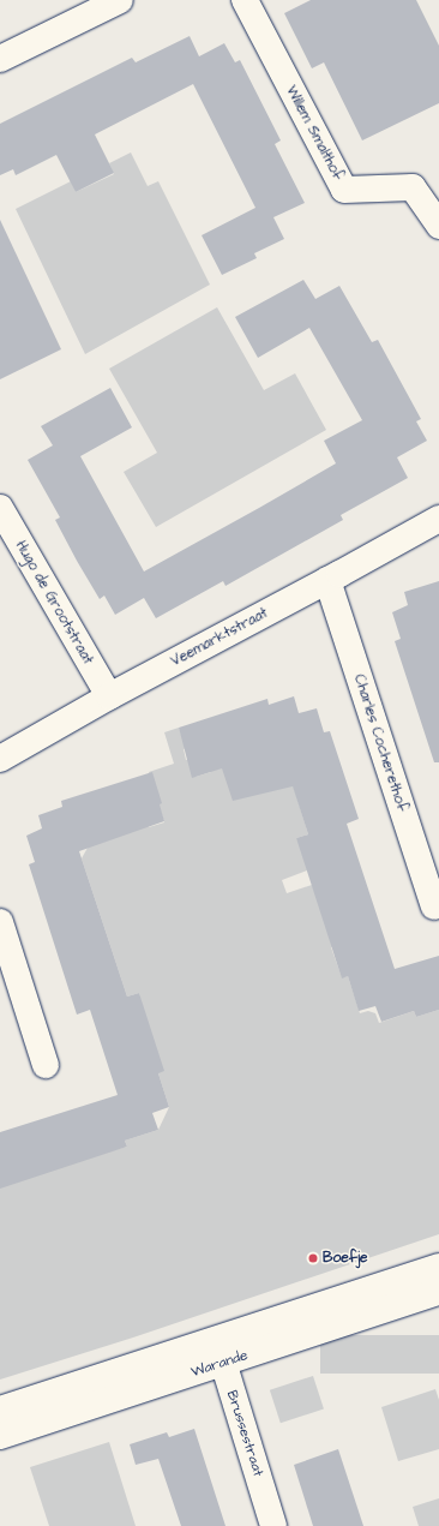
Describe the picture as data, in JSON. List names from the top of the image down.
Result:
{
  "streets": {
    "street": [
      "Willem Smalthof",
      "Hugo de Grootstraat",
      "Veemarktstraat",
      "Charles Cocherethof",
      "Warande",
      "Brussestraat"
    ]
  },
  "crossings": [
    ["Hugo de Grootstraat", "Veemarktstraat"],
    ["Veemarktstraat", "Charles Cocherethof"],
    ["Warande", "Brussestraat"]
  ],
  "places": ["Boefje"]
}
